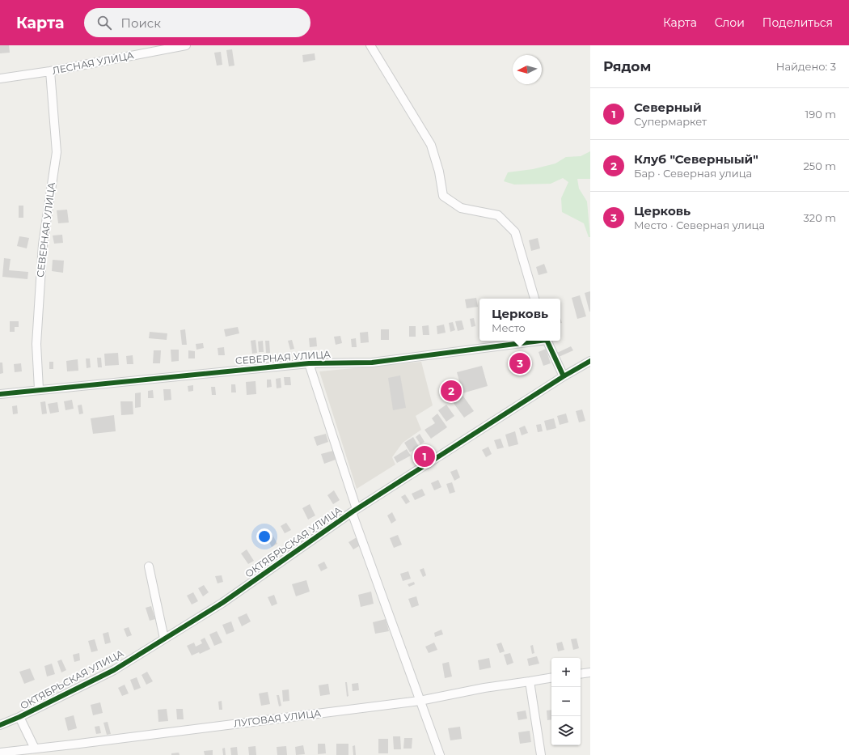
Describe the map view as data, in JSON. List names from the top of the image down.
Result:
{
  "streets": {
    "street": [
      "ЛЕСНАЯ УЛИЦА",
      "СЕВЕРНАЯ УЛИЦА",
      "ОКТЯБРЬСКАЯ УЛИЦА",
      "ЛУГОВАЯ УЛИЦА"
    ]
  },
  "crossings": [
    ["ЛЕСНАЯ УЛИЦА", "СЕВЕРНАЯ УЛИЦА"],
    ["СЕВЕРНАЯ УЛИЦА", "ОКТЯБРЬСКАЯ УЛИЦА"],
    ["ОКТЯБРЬСКАЯ УЛИЦА", "ЛУГОВАЯ УЛИЦА"]
  ],
  "north": "left",
  "page": {
    "header": "Карта",
    "search": "Поиск",
    "nav": ["Карта", "Слои", "Поделиться"],
    "heading": ["Рядом", "Найдено: 3"],
    "list": [
      {
        "mark": "1",
        "name": "Северный",
        "note": "Супермаркет",
        "value": "190 m"
      },
      {
        "mark": "2",
        "name": "Клуб \"Северныый\"",
        "note": "Бар · Северная улица",
        "value": "250 m"
      },
      {
        "mark": "3",
        "name": "Церковь",
        "note": "Место · Северная улица",
        "value": "320 m"
      }
    ],
    "popup": ["Церковь", "Место"],
    "pins": ["3", "2", "1"],
    "map_buttons": ["+", "−"]
  }
}
